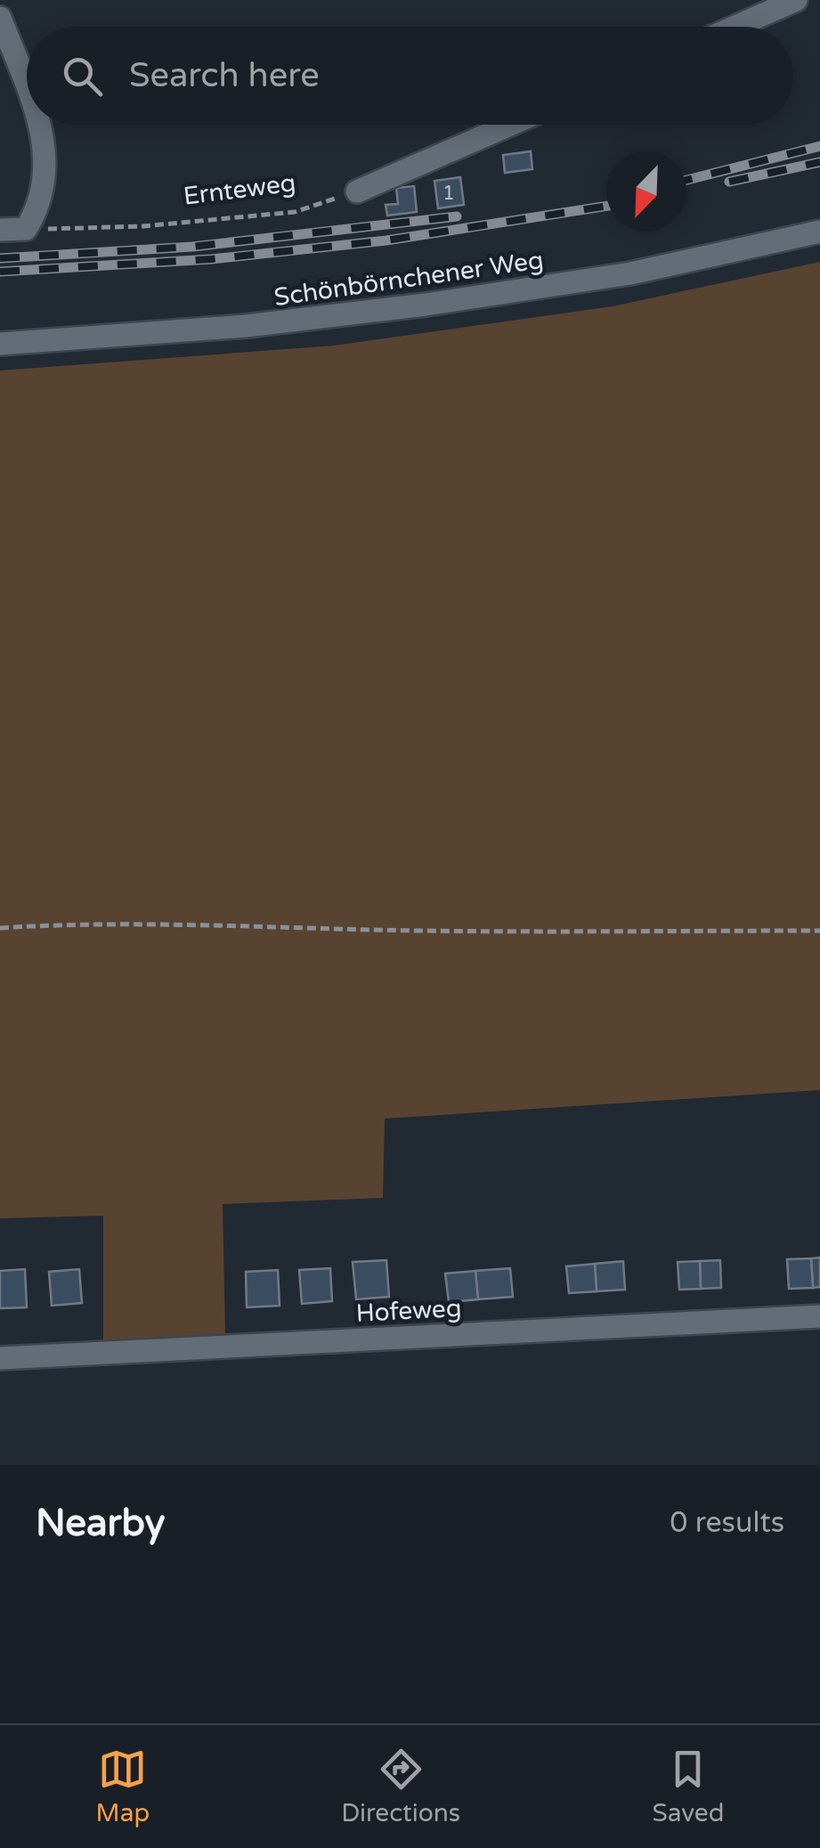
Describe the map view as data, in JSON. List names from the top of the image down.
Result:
{
  "streets": {
    "street": ["Schönbörnchener Weg", "Hofeweg"],
    "path": ["Ernteweg"]
  },
  "house_numbers": ["1"],
  "north": "bottom left",
  "page": {
    "search": "Search here",
    "heading": ["Nearby", "0 results"],
    "nav": ["Map", "Directions", "Saved"]
  }
}
